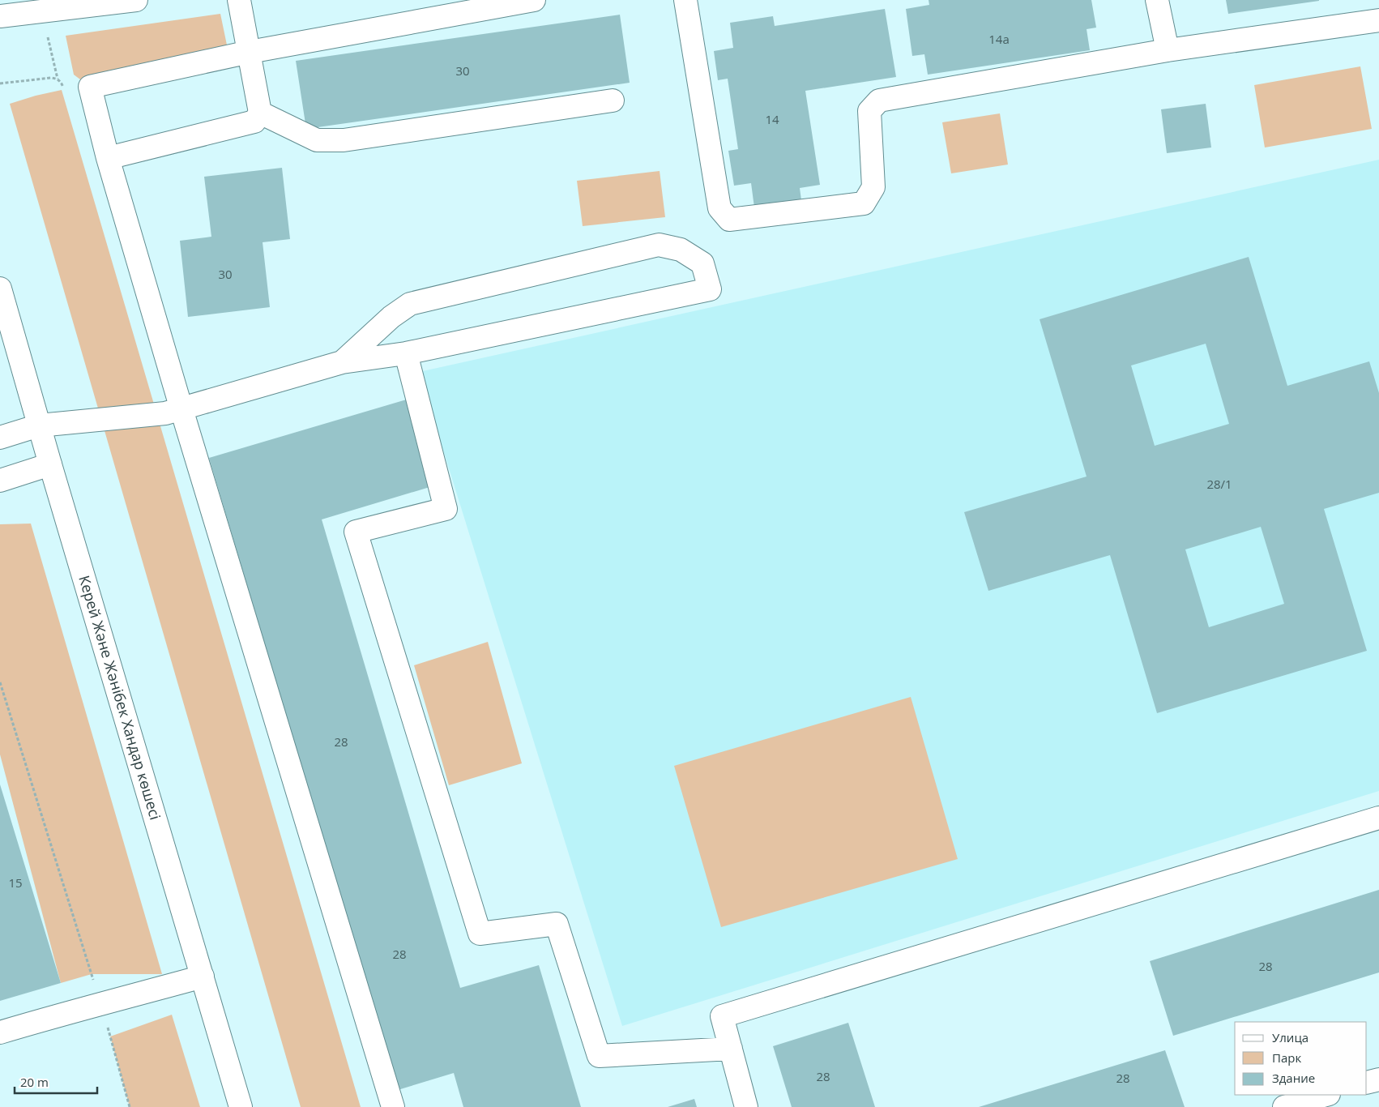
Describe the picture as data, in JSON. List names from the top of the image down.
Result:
{
  "streets": {
    "main road": ["Керей Және Жәнібек Хандар көшесі"]
  },
  "house_numbers": [
    "14а",
    "30",
    "14",
    "30",
    "28/1",
    "28",
    "15",
    "28",
    "28",
    "28",
    "28"
  ],
  "legend": ["Улица", "Парк", "Здание"],
  "scale_bar": "20 m"
}
